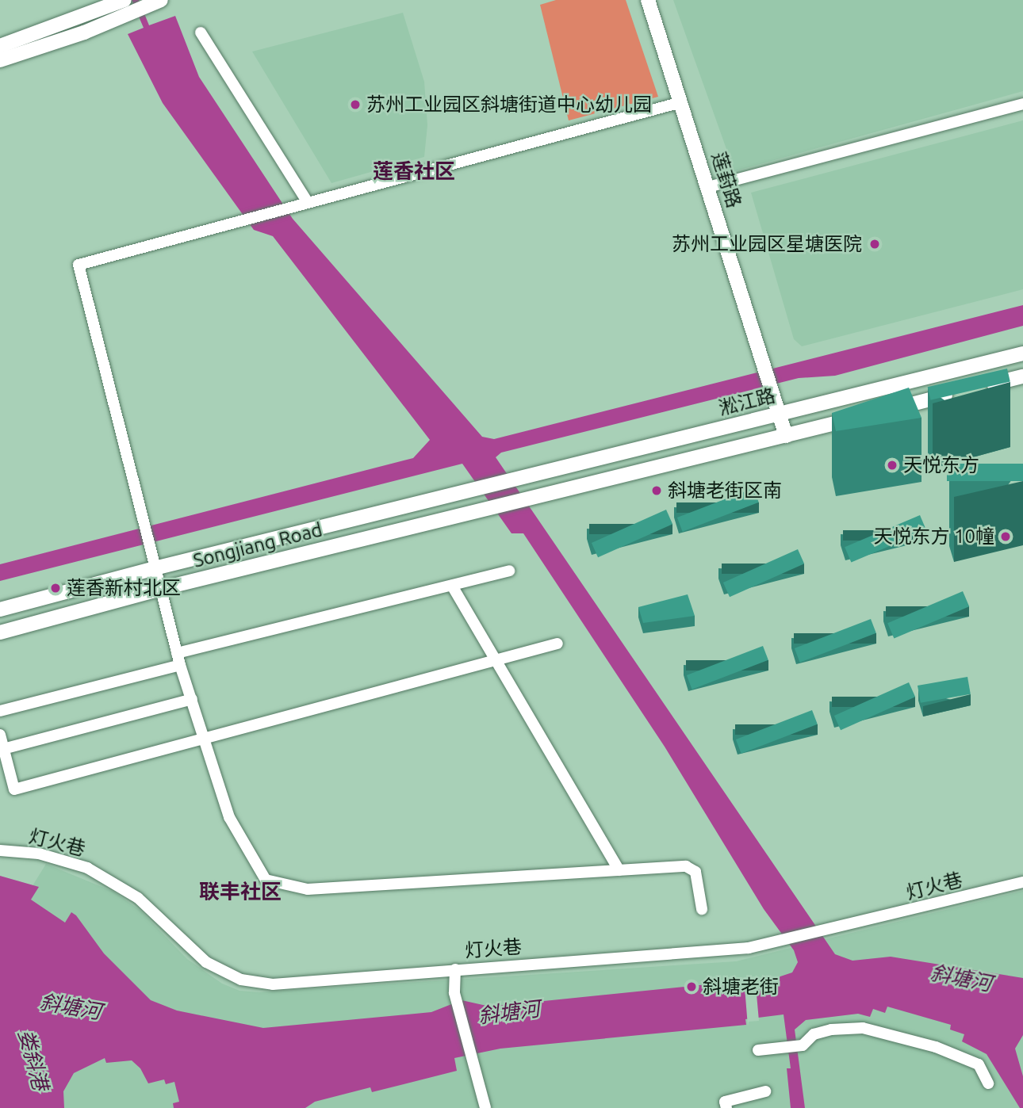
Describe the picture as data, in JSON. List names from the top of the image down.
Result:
{
  "streets": {
    "main road": ["莲葑路", "淞江路", "Songjiang Road"],
    "street": ["灯火巷"]
  },
  "crossings": [
    ["莲葑路", "淞江路"],
    ["莲葑路", "Songjiang Road"],
    ["淞江路", "Songjiang Road"]
  ],
  "districts": ["莲香社区", "联丰社区"],
  "water": ["斜塘河", "娄斜港"],
  "places": [
    "苏州工业园区斜塘街道中心幼儿园",
    "苏州工业园区星塘医院",
    "天悦东方",
    "斜塘老街区南",
    "天悦东方 10幢",
    "莲香新村北区",
    "斜塘老街"
  ]
}
